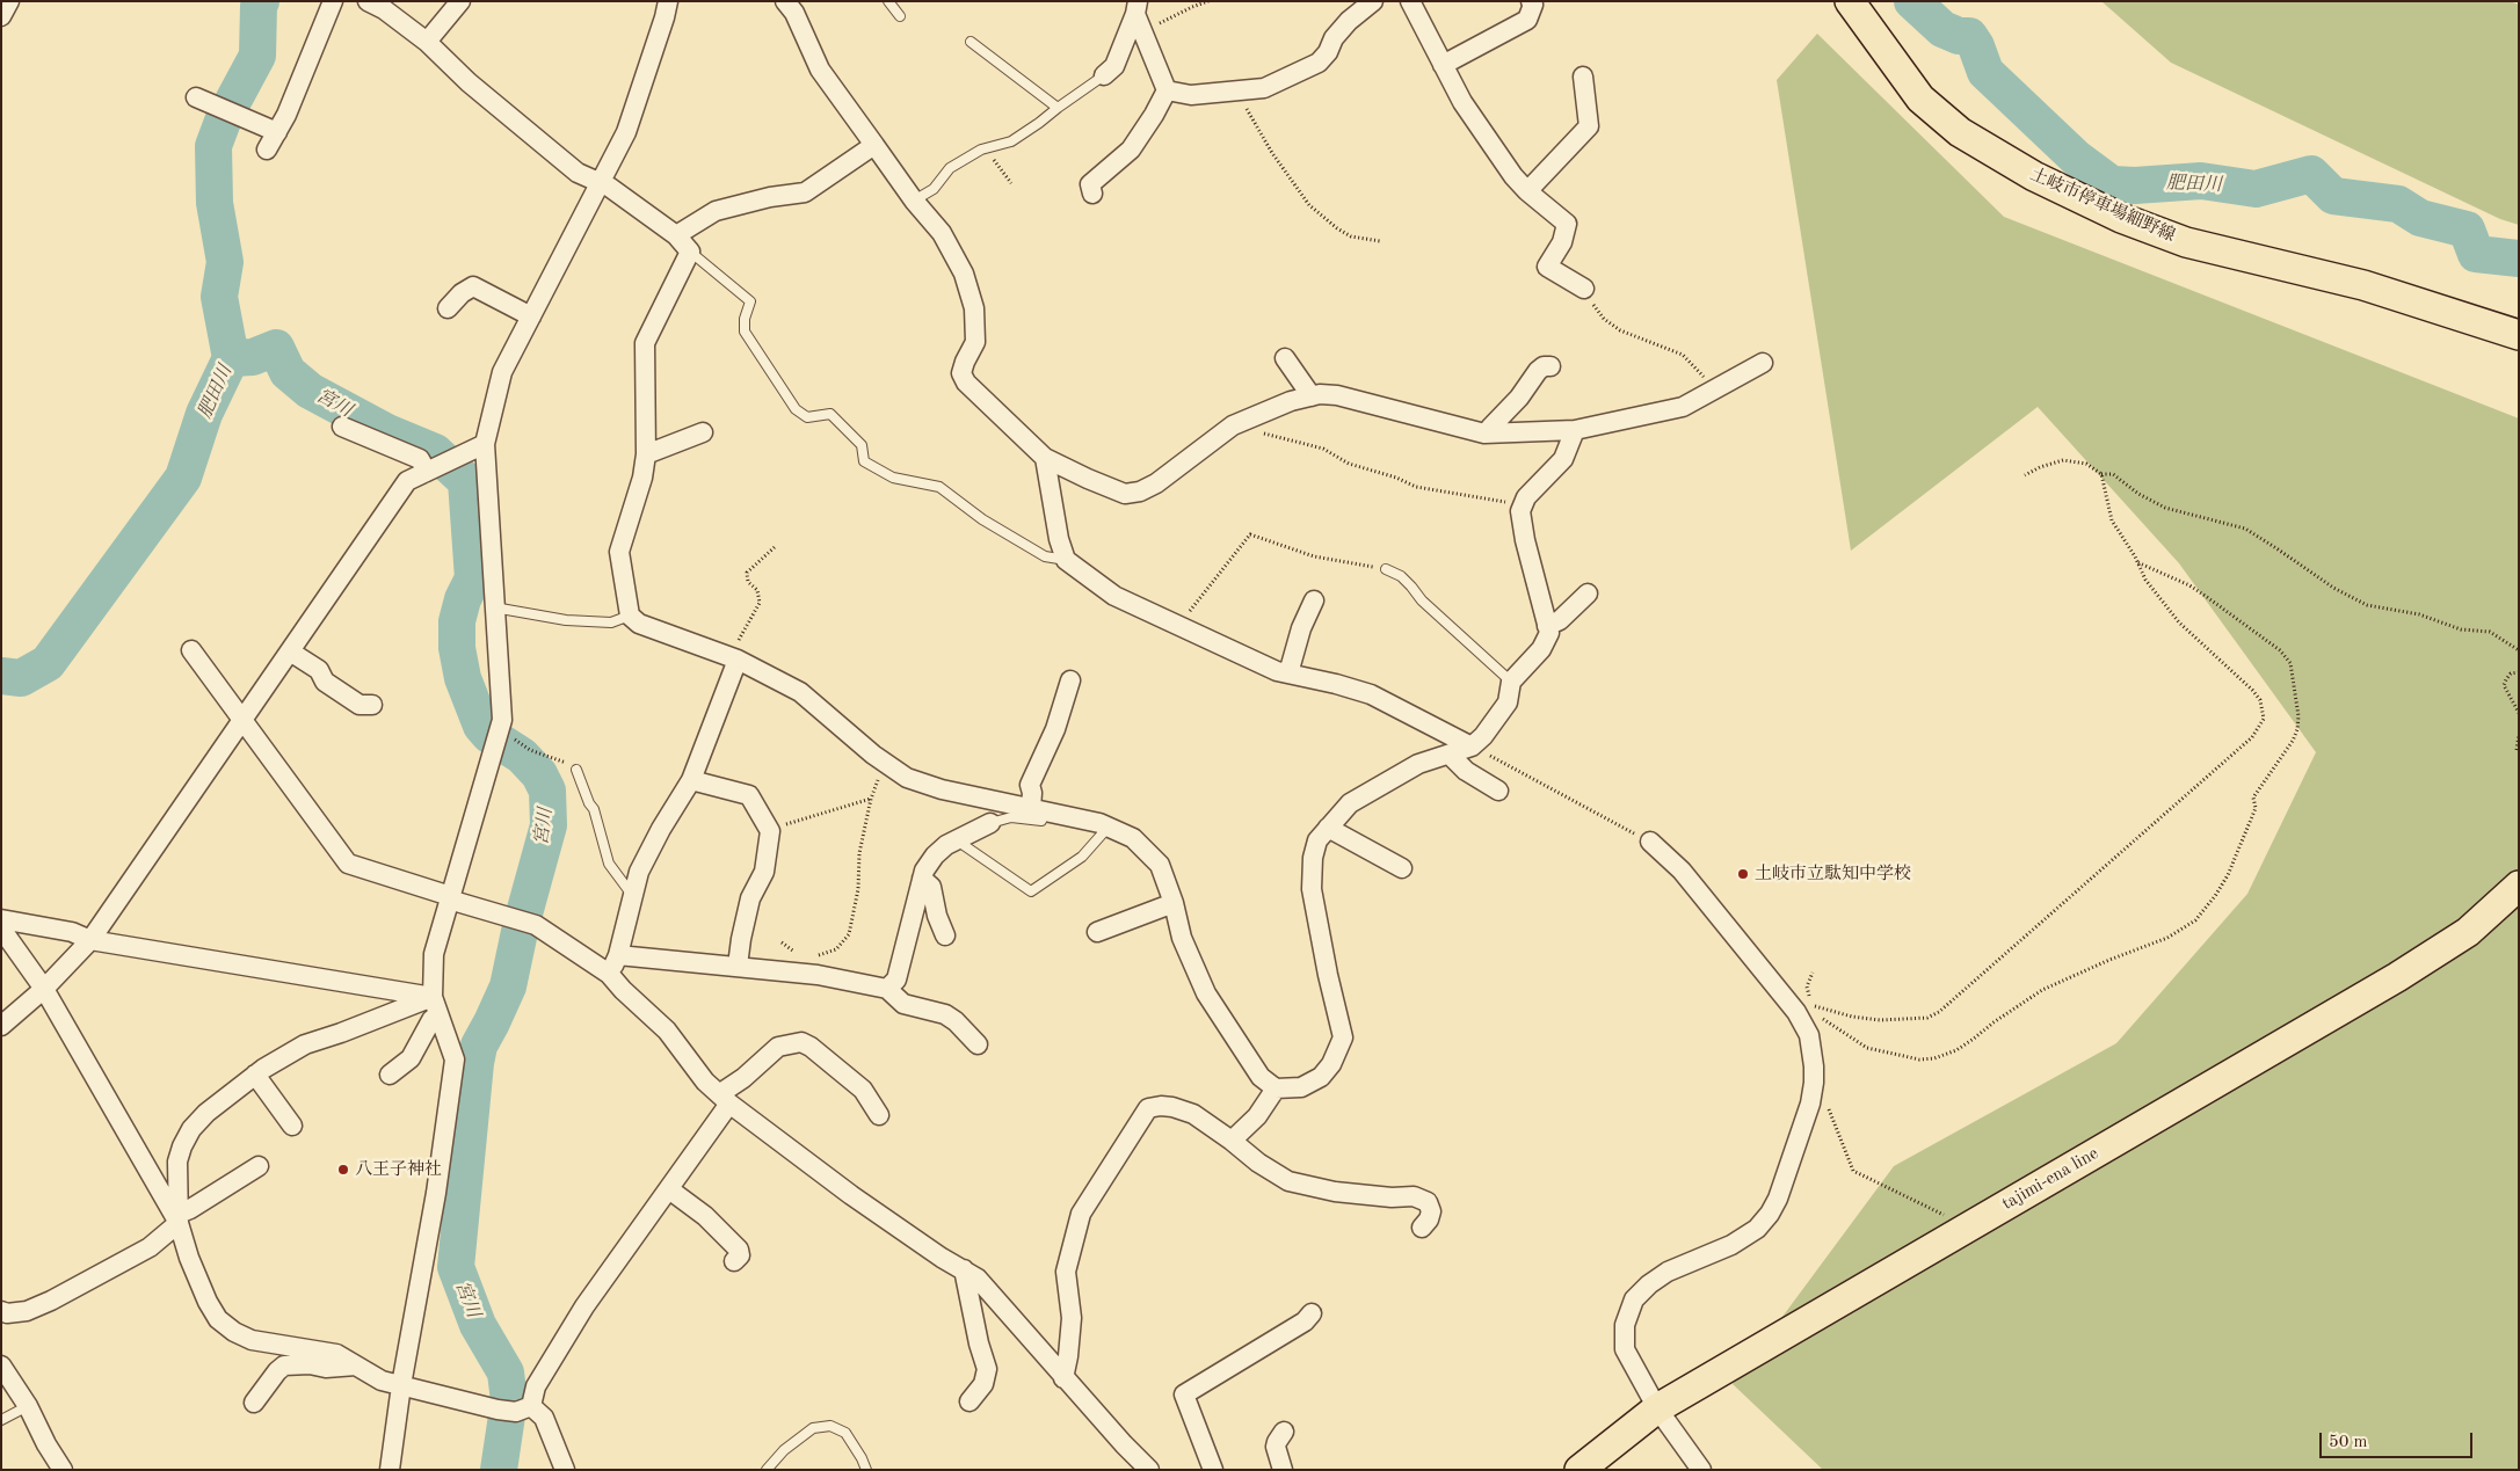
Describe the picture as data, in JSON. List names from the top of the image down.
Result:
{
  "streets": {
    "main road": ["土岐市停車場細野線", "tajimi-ena line"]
  },
  "water": ["肥田川", "宮川"],
  "places": ["土岐市立駄知中学校", "八王子神社"],
  "scale_bar": "50 m"
}
